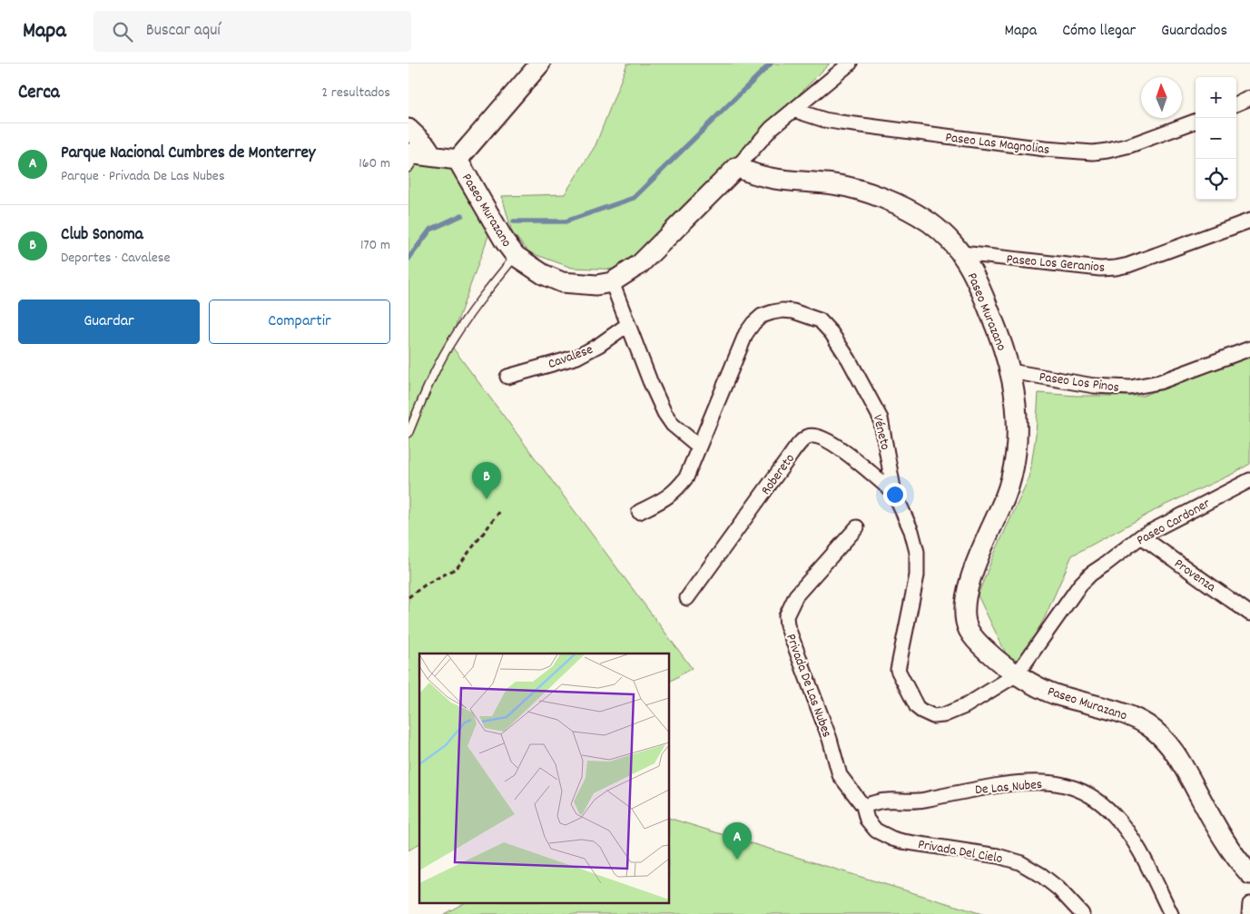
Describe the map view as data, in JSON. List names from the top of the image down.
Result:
{
  "streets": {
    "street": [
      "Paseo Las Magnolias",
      "Paseo Murazano",
      "Paseo Los Geranios",
      "Cavalese",
      "Paseo Los Pinos",
      "Véneto",
      "Robereto",
      "Paseo Cardoner",
      "Provenza",
      "Privada De Las Nubes",
      "De Las Nubes",
      "Privada Del Cielo"
    ]
  },
  "crossings": [
    ["Paseo Murazano", "Paseo Los Geranios"],
    ["Paseo Murazano", "Paseo Los Pinos"],
    ["Paseo Murazano", "Véneto"],
    ["Paseo Murazano", "Paseo Cardoner"],
    ["Véneto", "Robereto"],
    ["Véneto", "Paseo Cardoner"],
    ["Paseo Cardoner", "Provenza"],
    ["Privada De Las Nubes", "De Las Nubes"],
    ["Privada De Las Nubes", "Privada Del Cielo"],
    ["De Las Nubes", "Privada Del Cielo"]
  ],
  "north": "top",
  "page": {
    "header": "Mapa",
    "search": "Buscar aquí",
    "nav": ["Mapa", "Cómo llegar", "Guardados"],
    "heading": ["Cerca", "2 resultados"],
    "map_buttons": ["+", "−"],
    "list": [
      {
        "mark": "A",
        "name": "Parque Nacional Cumbres de Monterrey",
        "note": "Parque · Privada De Las Nubes",
        "value": "160 m"
      },
      {
        "mark": "B",
        "name": "Club Sonoma",
        "note": "Deportes · Cavalese",
        "value": "170 m"
      }
    ],
    "buttons": ["Guardar", "Compartir"],
    "pins": ["B", "A"]
  }
}
